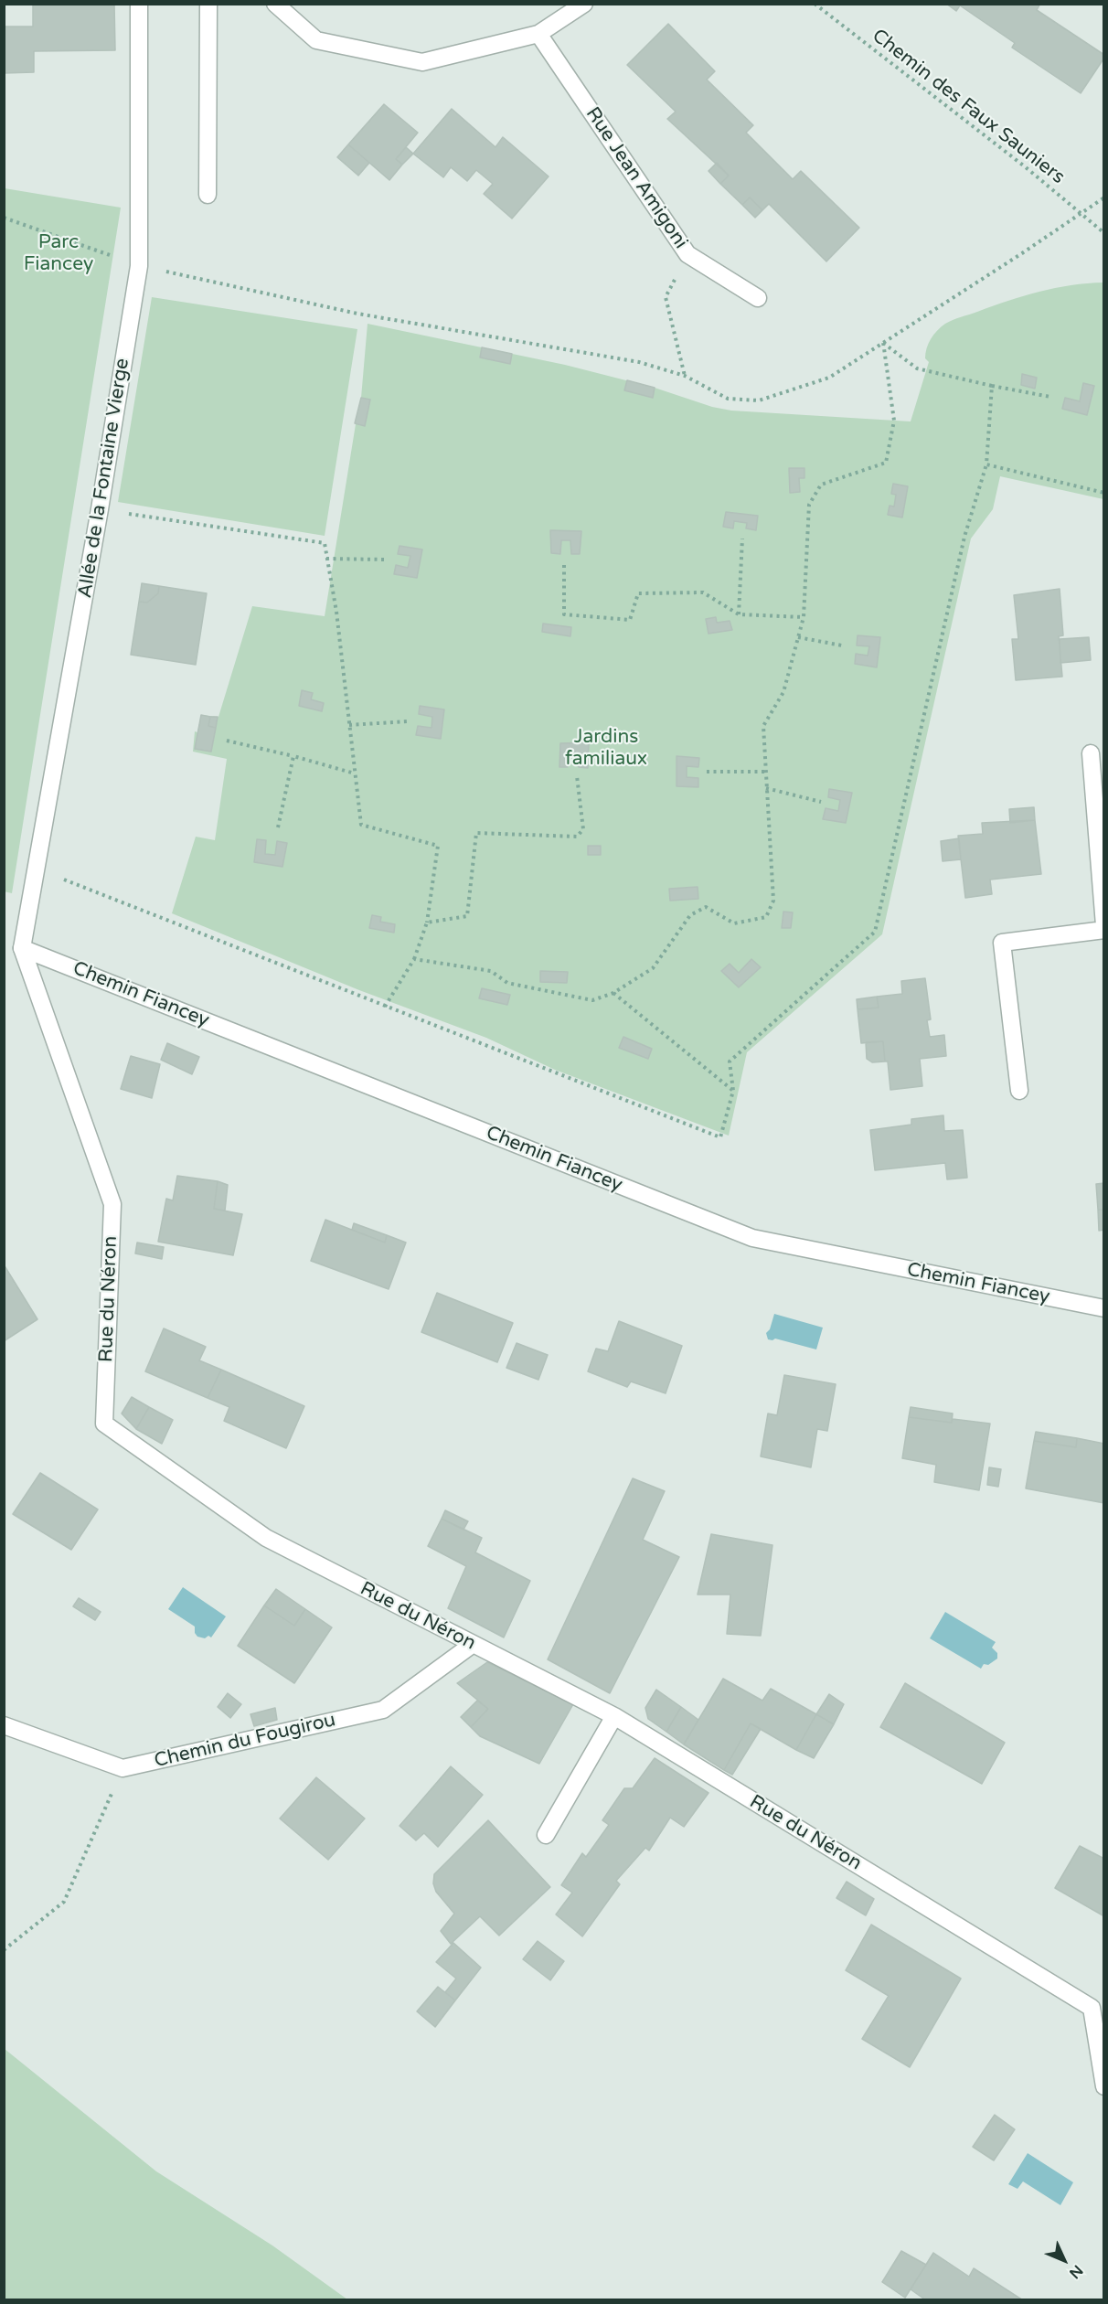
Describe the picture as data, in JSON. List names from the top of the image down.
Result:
{
  "streets": {
    "street": [
      "Rue Jean Amigoni",
      "Allée de la Fontaine Vierge",
      "Chemin Fiancey",
      "Rue du Néron",
      "Chemin du Fougirou"
    ],
    "path": ["Chemin des Faux Sauniers"]
  },
  "crossings": [
    ["Allée de la Fontaine Vierge", "Chemin Fiancey"],
    ["Allée de la Fontaine Vierge", "Rue du Néron"],
    ["Chemin Fiancey", "Rue du Néron"],
    ["Rue du Néron", "Chemin du Fougirou"]
  ],
  "parks": ["Parc Fiancey", "Jardins familiaux"],
  "north": "bottom right"
}
